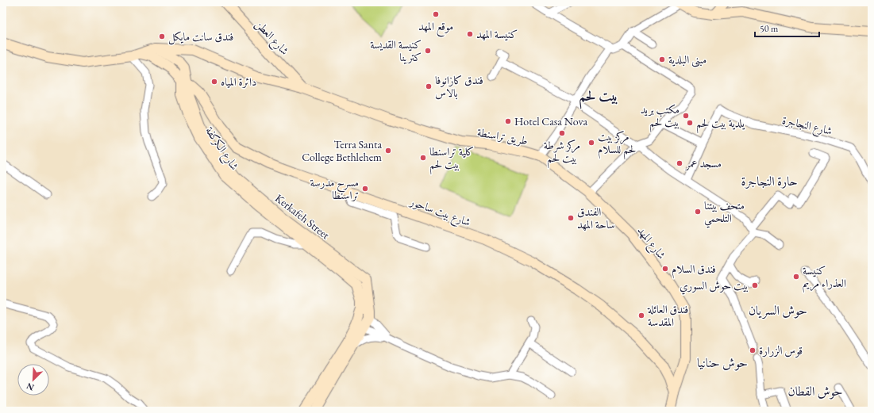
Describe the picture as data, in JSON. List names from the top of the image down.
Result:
{
  "streets": {
    "street": [
      "شارع العطن",
      "شارع النجاجرة",
      "طريق تراسنطة",
      "شارع الكركفة",
      "شارع بيت ساحور",
      "Kerkafeh Street",
      "شارع المهد"
    ]
  },
  "crossings": [
    ["شارع العطن", "طريق تراسنطة"],
    ["طريق تراسنطة", "شارع المهد"],
    ["شارع الكركفة", "شارع بيت ساحور"],
    ["شارع الكركفة", "Kerkafeh Street"],
    ["شارع بيت ساحور", "شارع المهد"]
  ],
  "districts": [
    "بيت لحم",
    "حارة النجاجرة",
    "حوش السريان",
    "حوش حنانيا",
    "حوش القطان"
  ],
  "places": [
    "موقع المهد",
    "كنيسة المهد",
    "فندق سانت مايكل",
    "كنيسة القديسة كترينا",
    "مبنى البلدية",
    "دائرة المياه",
    "فندق كازانوفا بالاس",
    "مكتب بريد بيت لحم",
    "Hotel Casa Nova",
    "يلدية بيت لحم",
    "مركز شرطة بيت لحم",
    "مركز بيت لحم للسلام",
    "Terra Santa College Bethlehem",
    "كلية تراسنطا بيت لحم",
    "مسجد عمر",
    "مسرح مدرسة تراسنطا",
    "متحف بيتنا التلحمي",
    "الفندق ساحة المهد",
    "فندق السلام",
    "كنيسة العذراء مريم",
    "بيت حوش السوري",
    "فندق العائلة المقدسة",
    "قوس الزرارة"
  ],
  "scale_bar": "50 m",
  "north": "bottom left"
}
